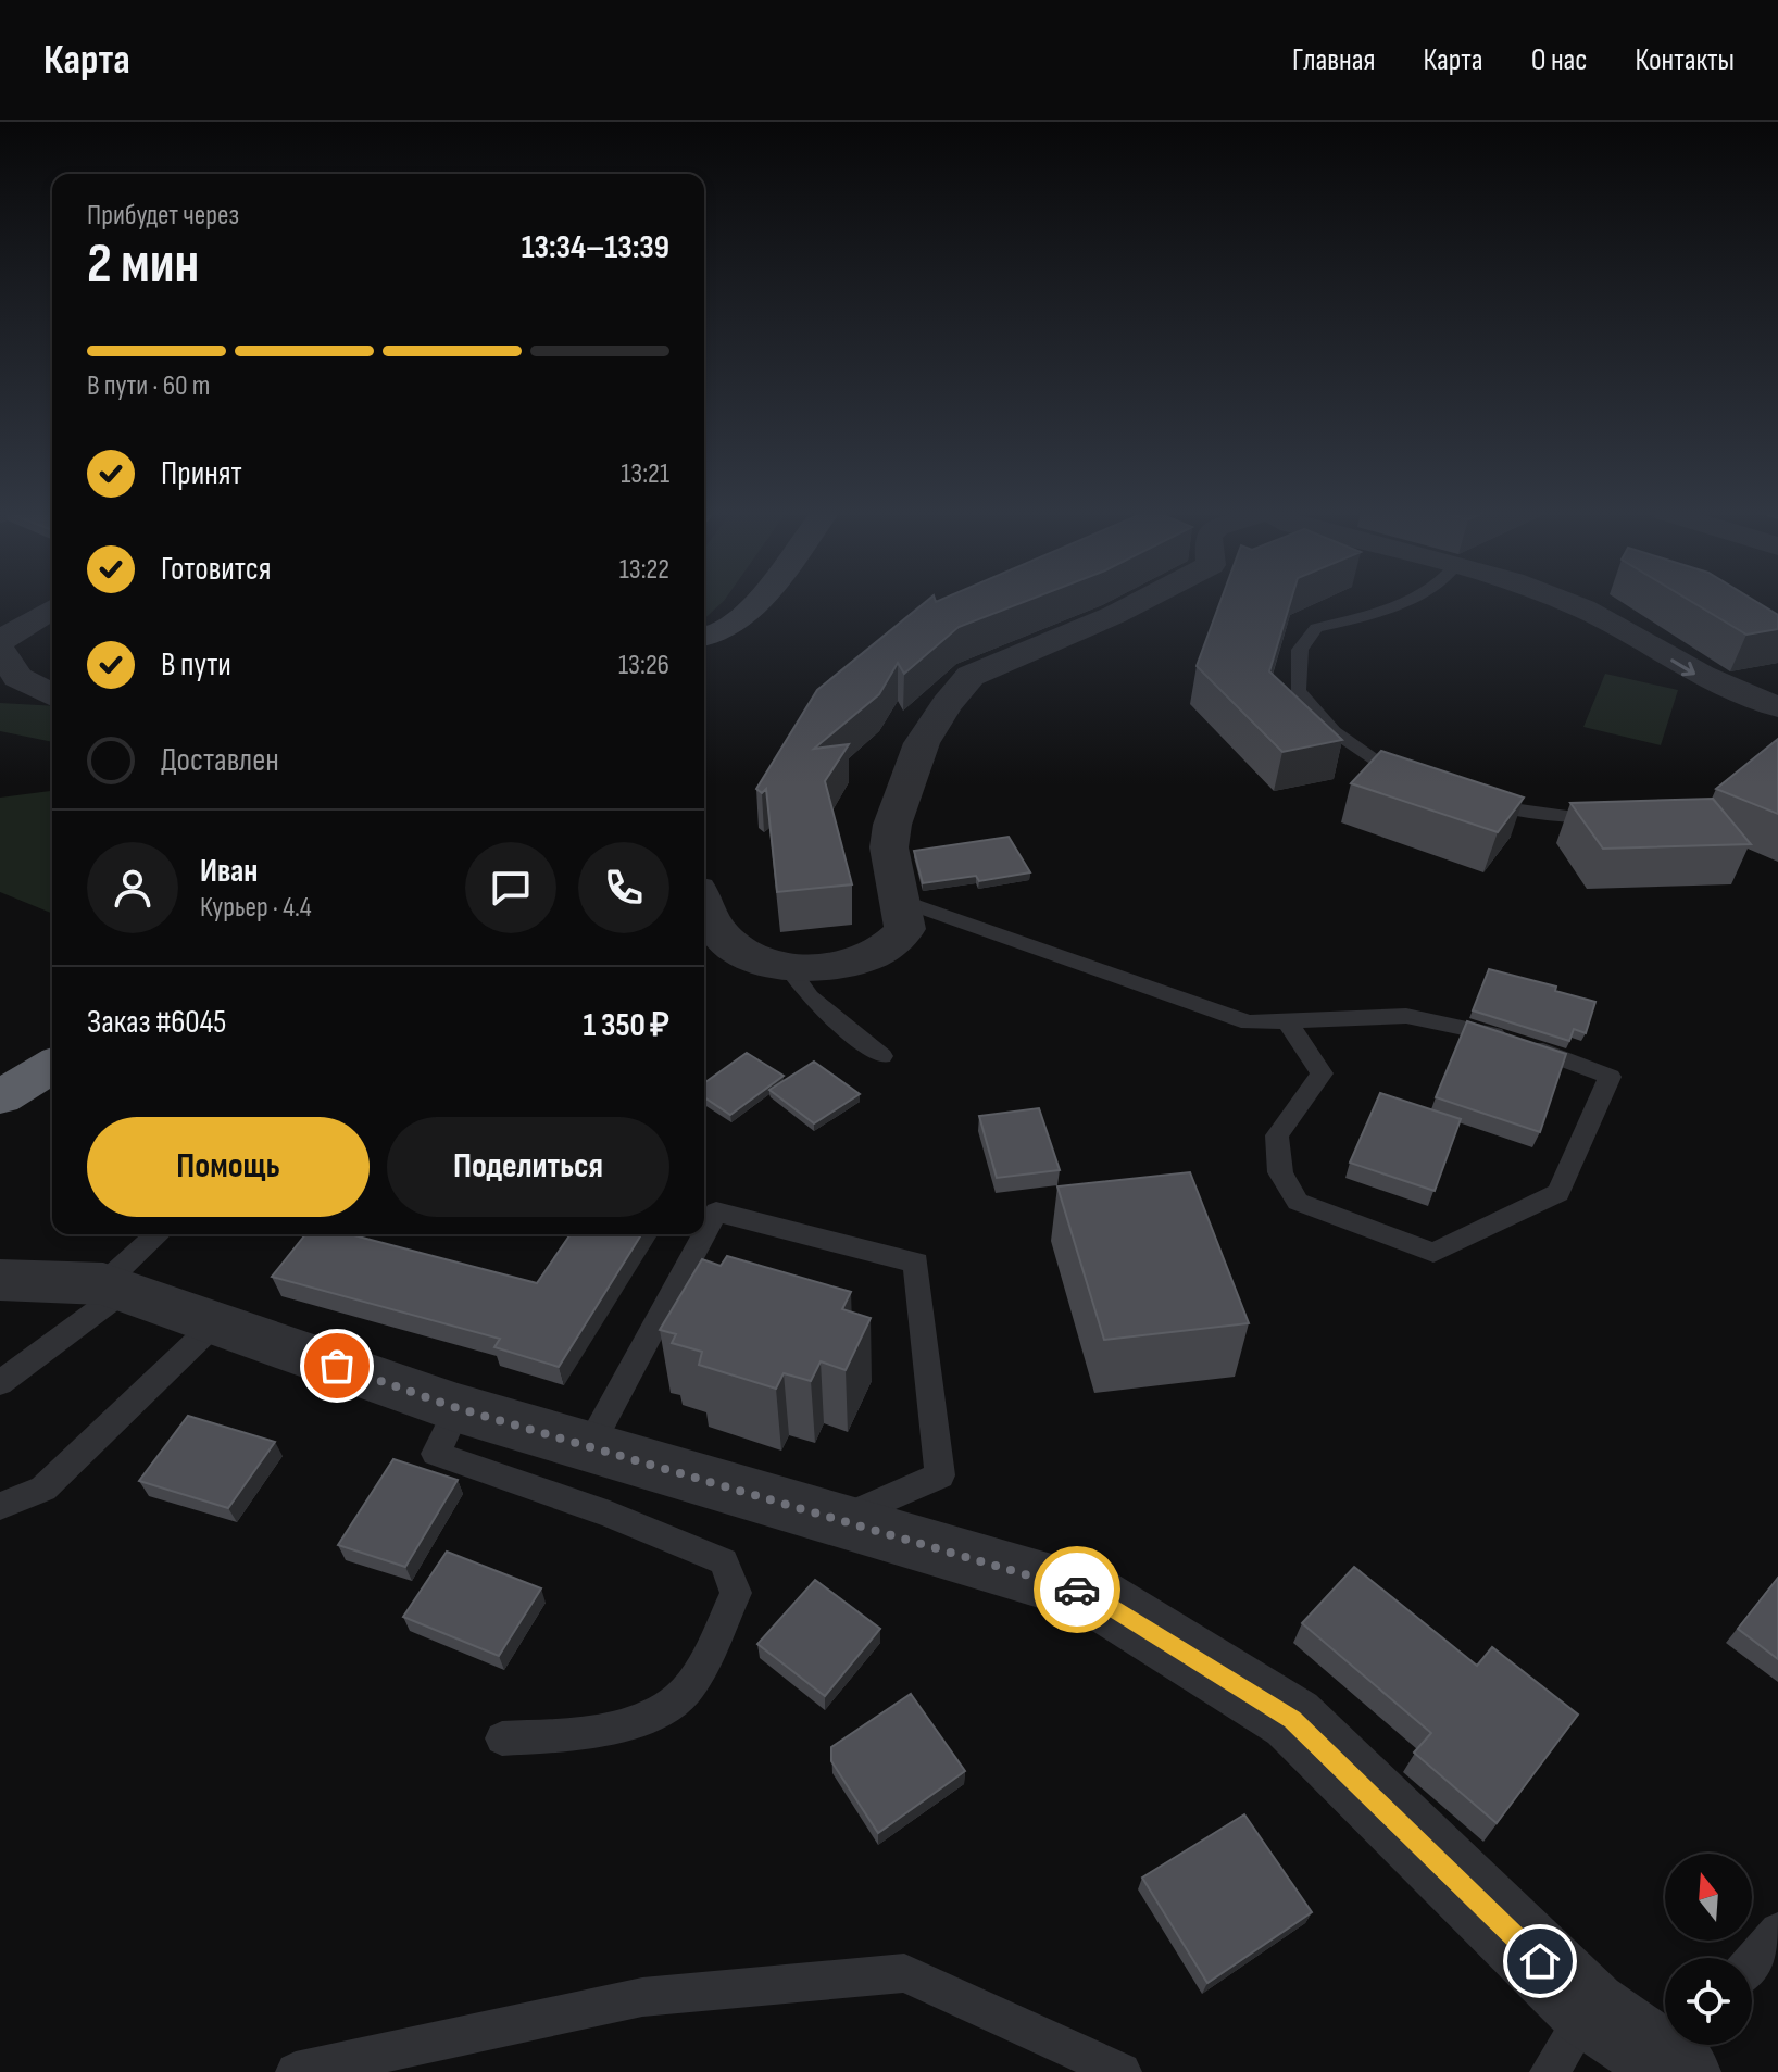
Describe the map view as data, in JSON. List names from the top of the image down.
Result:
{
  "north": "top",
  "page": {
    "header": "Карта",
    "nav": [
      "Главная",
      "Карта",
      "О нас",
      "Контакты"
    ],
    "heading": ["2 мин", "Прибудет через", "13:34–13:39"],
    "panel": [
      "Иван",
      "Курьер · 4.4",
      "Заказ #6045",
      "1 350 ₽"
    ],
    "bar": "В пути · 60 m",
    "list": [
      ["Принят", "13:21"],
      ["Готовится", "13:22"],
      ["В пути", "13:26"],
      "Доставлен"
    ],
    "buttons": ["Помощь", "Поделиться"]
  }
}
